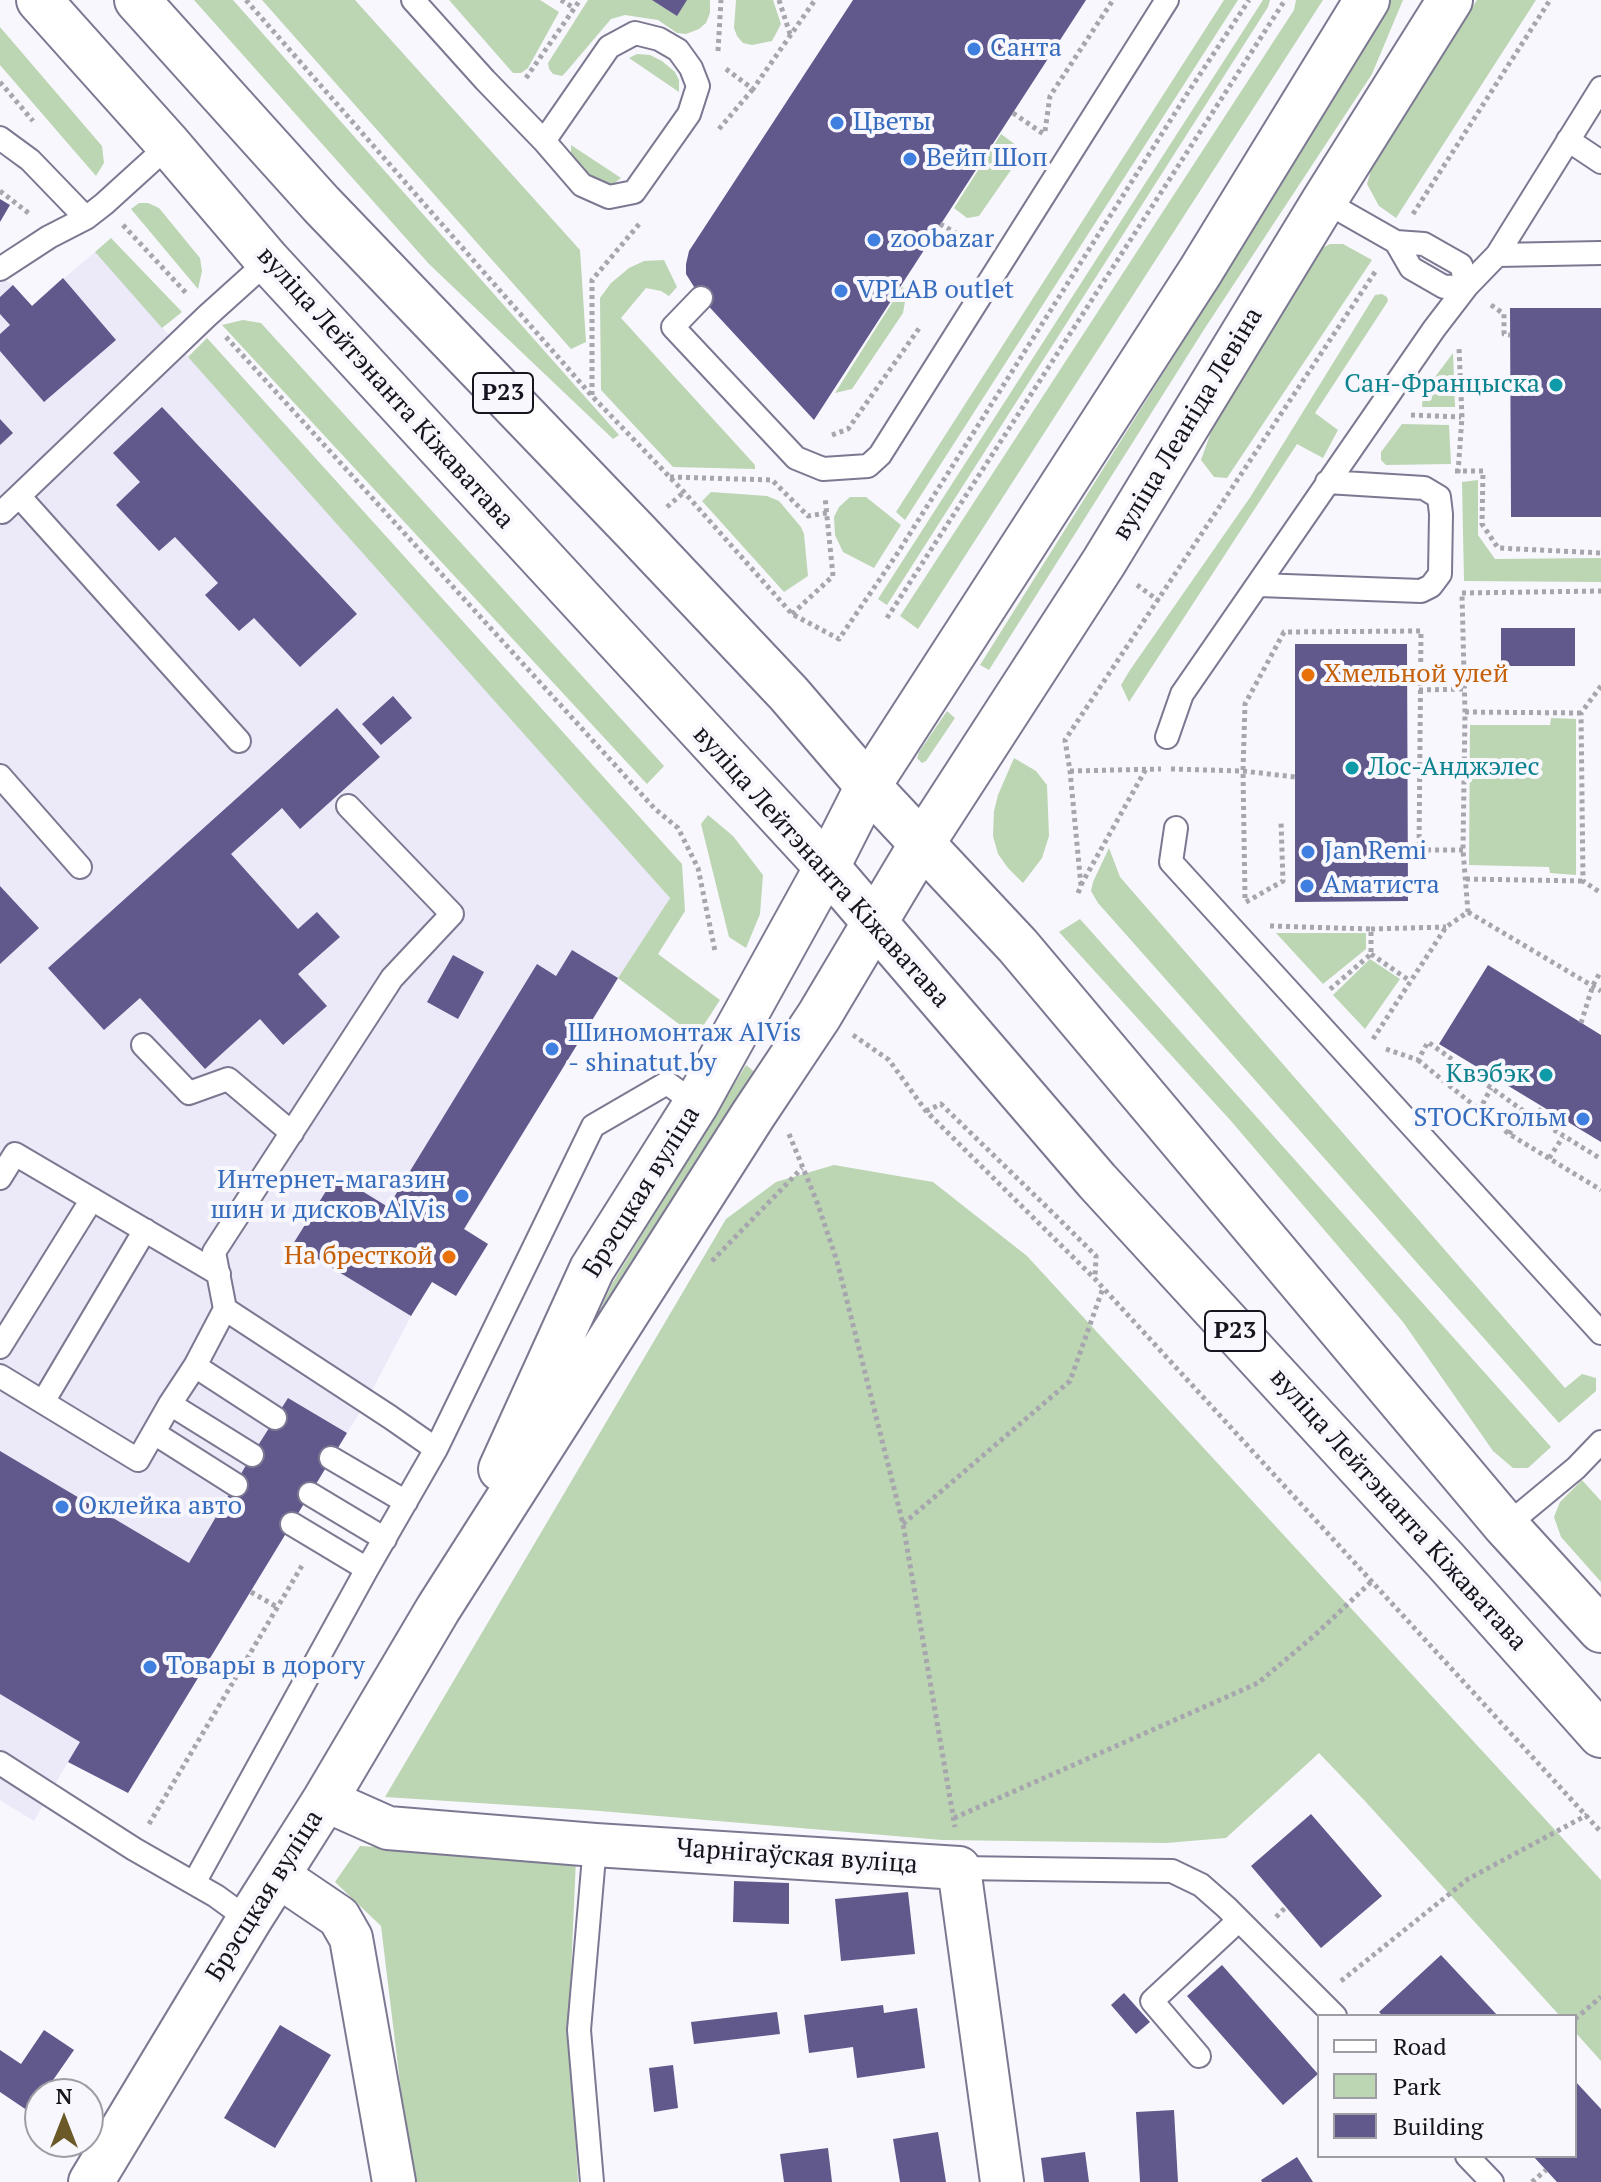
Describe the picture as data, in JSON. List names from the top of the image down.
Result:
{
  "streets": {
    "main road": [
      "вуліца Лейтэнанта Кіжаватава",
      "Р23",
      "вуліца Леаніда Левіна",
      "Брэсцкая вуліца"
    ],
    "street": ["Чарнігаўская вуліца"]
  },
  "crossings": [
    ["вуліца Лейтэнанта Кіжаватава", "Брэсцкая вуліца"],
    ["Р23", "вуліца Леаніда Левіна"],
    ["Р23", "Брэсцкая вуліца"],
    ["вуліца Леаніда Левіна", "Брэсцкая вуліца"],
    ["Брэсцкая вуліца", "Чарнігаўская вуліца"]
  ],
  "places": [
    "Санта",
    "Цветы",
    "Вейп Шоп",
    "zoobazar",
    "VPLAB outlet",
    "Сан-Францыска",
    "Хмельной улей",
    "Лос-Анджэлес",
    "Jan Remi",
    "Аматиста",
    "Шиномонтаж AlVis - shinatut.by",
    "Квэбэк",
    "STOCKгольм",
    "Интернет-магазин шин и дисков AlVis",
    "На бресткой",
    "Оклейка авто",
    "Товары в дорогу"
  ],
  "legend": ["Road", "Park", "Building"],
  "north": "top"
}
